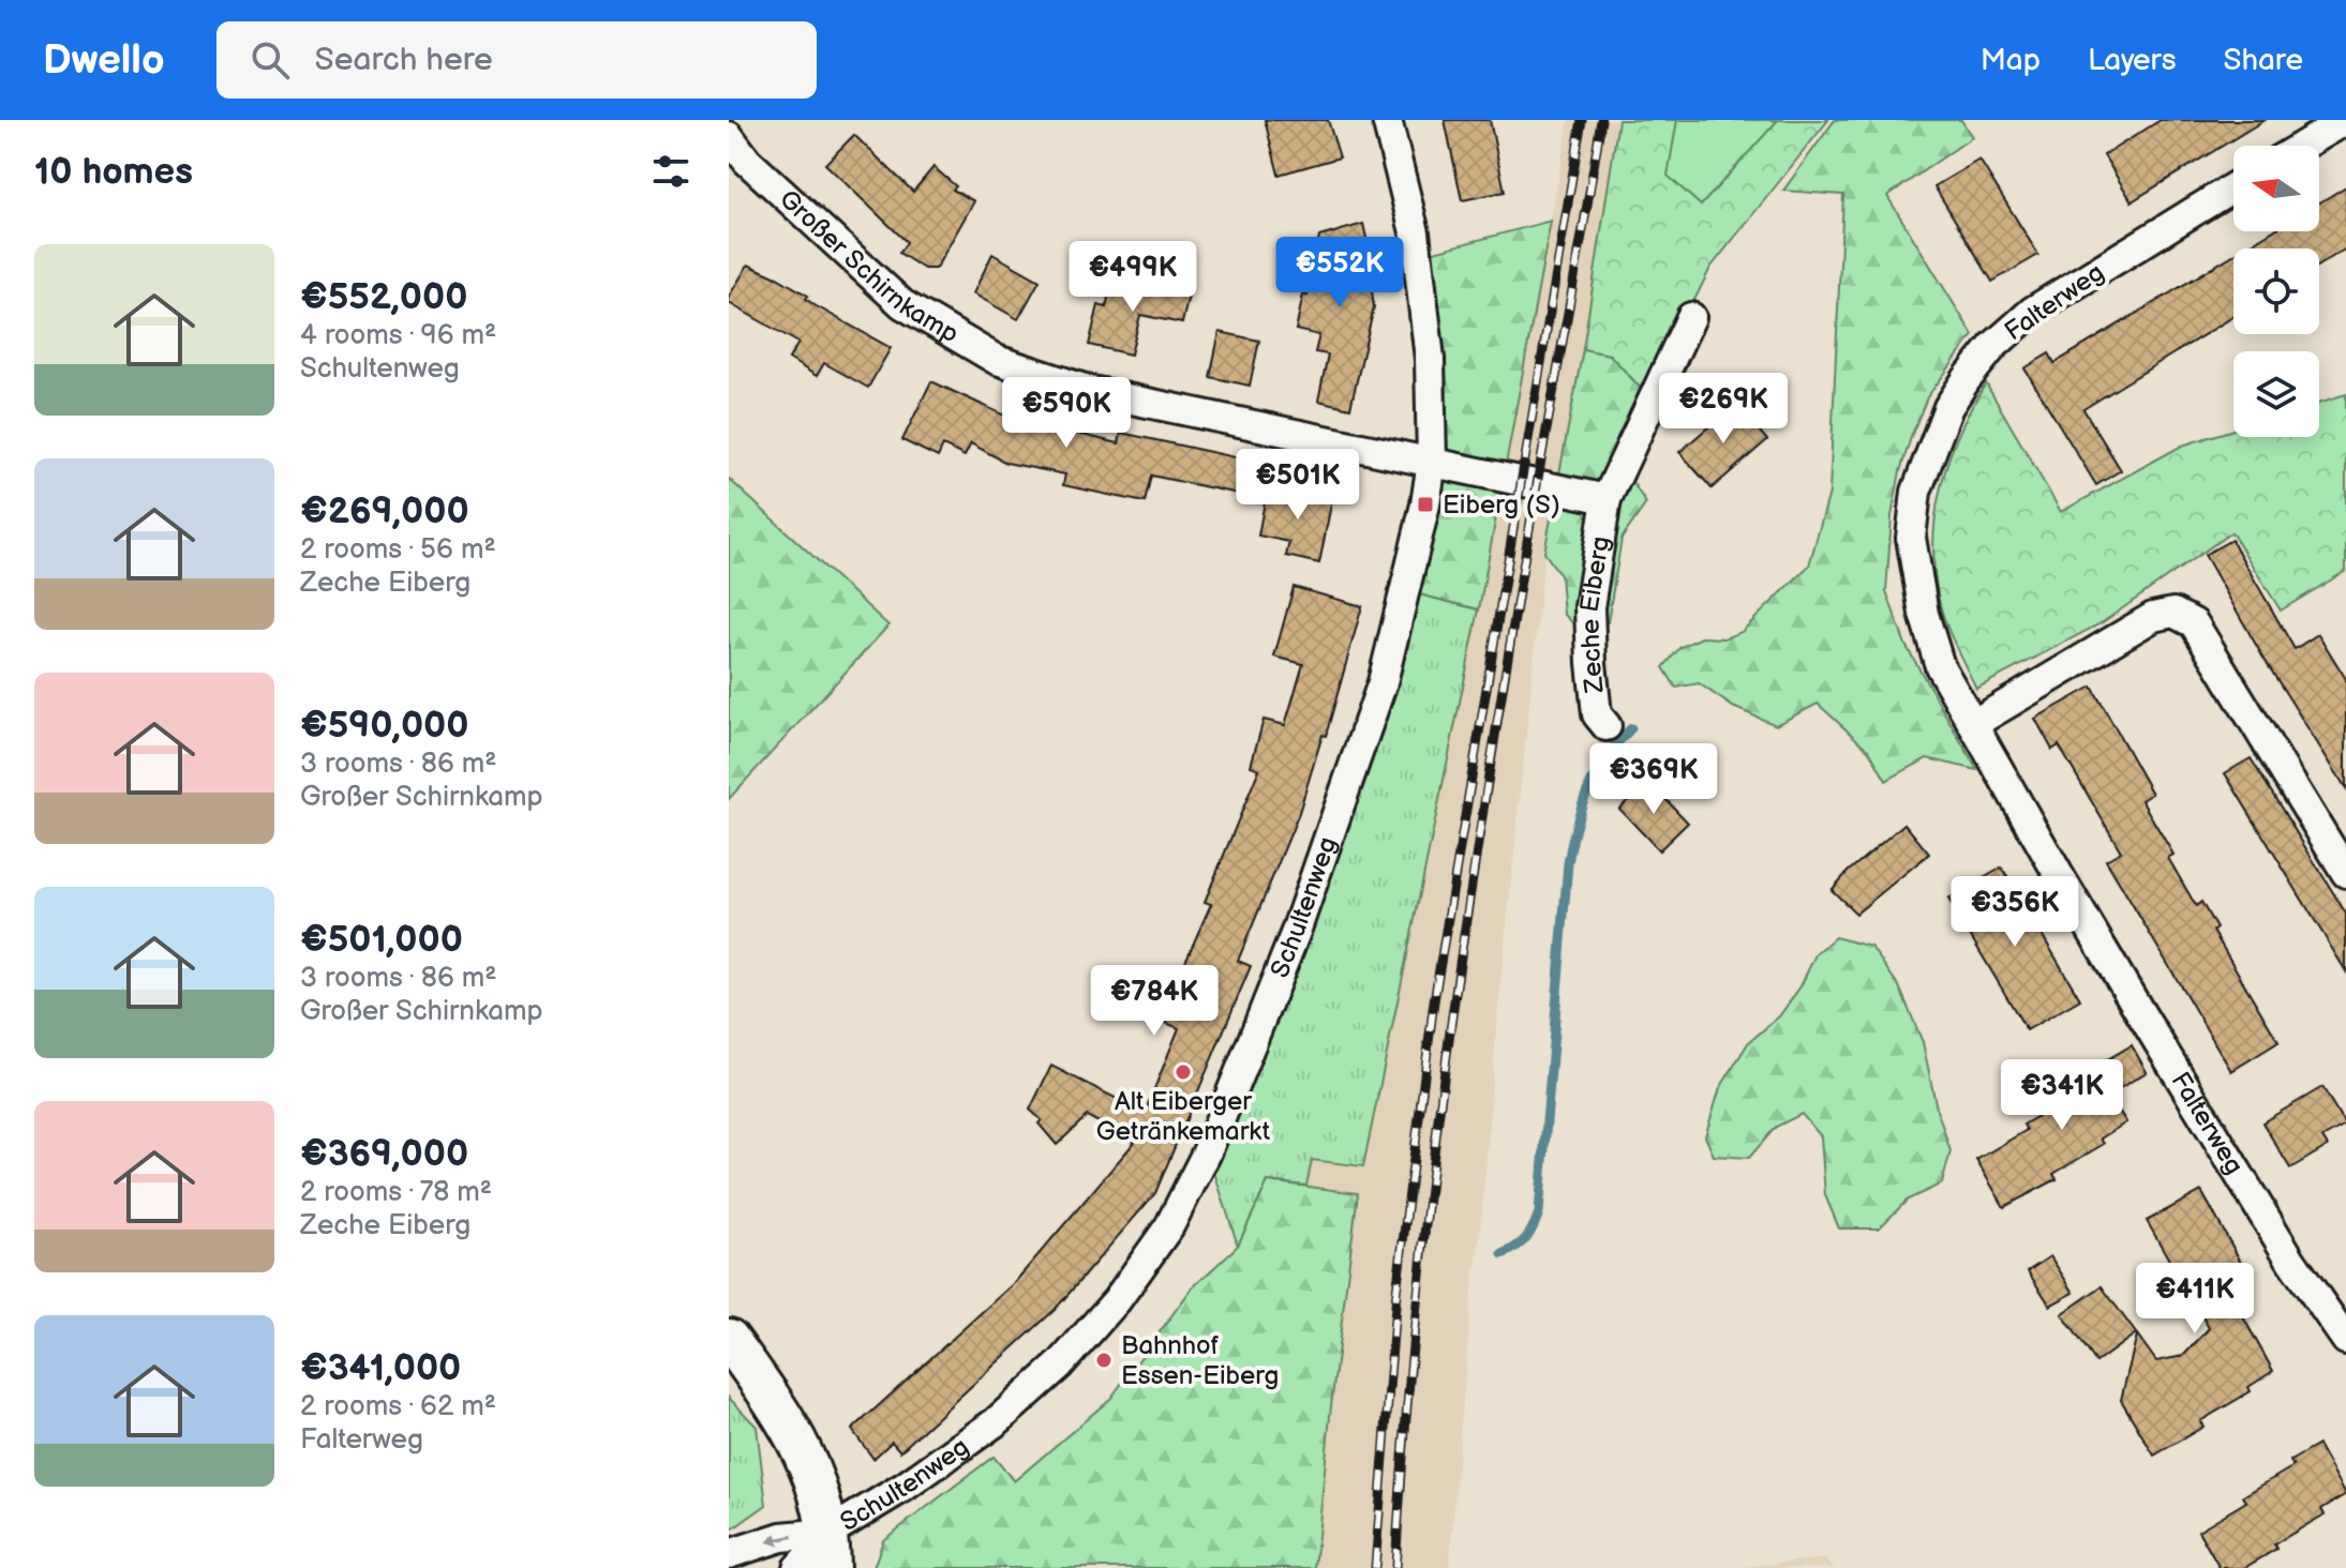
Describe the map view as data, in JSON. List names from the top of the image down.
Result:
{
  "streets": {
    "street": [
      "Großer Schirnkamp",
      "Falterweg",
      "Zeche Eiberg",
      "Schultenweg"
    ]
  },
  "crossings": [
    ["Großer Schirnkamp", "Zeche Eiberg"],
    ["Großer Schirnkamp", "Schultenweg"],
    ["Zeche Eiberg", "Schultenweg"]
  ],
  "places": {
    "transit": ["Eiberg (S)"],
    "other": ["Alt Eiberger Getränkemarkt", "Bahnhof Essen-Eiberg"]
  },
  "north": "left",
  "page": {
    "header": "Dwello",
    "search": "Search here",
    "nav": ["Map", "Layers", "Share"],
    "heading": "10 homes",
    "list": [
      {
        "name": "€552,000",
        "note": "4 rooms · 96 m² · Schultenweg"
      },
      {
        "name": "€269,000",
        "note": "2 rooms · 56 m² · Zeche Eiberg"
      },
      {
        "name": "€590,000",
        "note": "3 rooms · 86 m² · Großer Schirnkamp"
      },
      {
        "name": "€501,000",
        "note": "3 rooms · 86 m² · Großer Schirnkamp"
      },
      {
        "name": "€369,000",
        "note": "2 rooms · 78 m² · Zeche Eiberg"
      },
      {
        "name": "€341,000",
        "note": "2 rooms · 62 m² · Falterweg"
      }
    ],
    "price": [
      "€552K",
      "€499K",
      "€269K",
      "€590K",
      "€501K",
      "€369K",
      "€356K",
      "€784K",
      "€341K",
      "€411K"
    ]
  }
}
